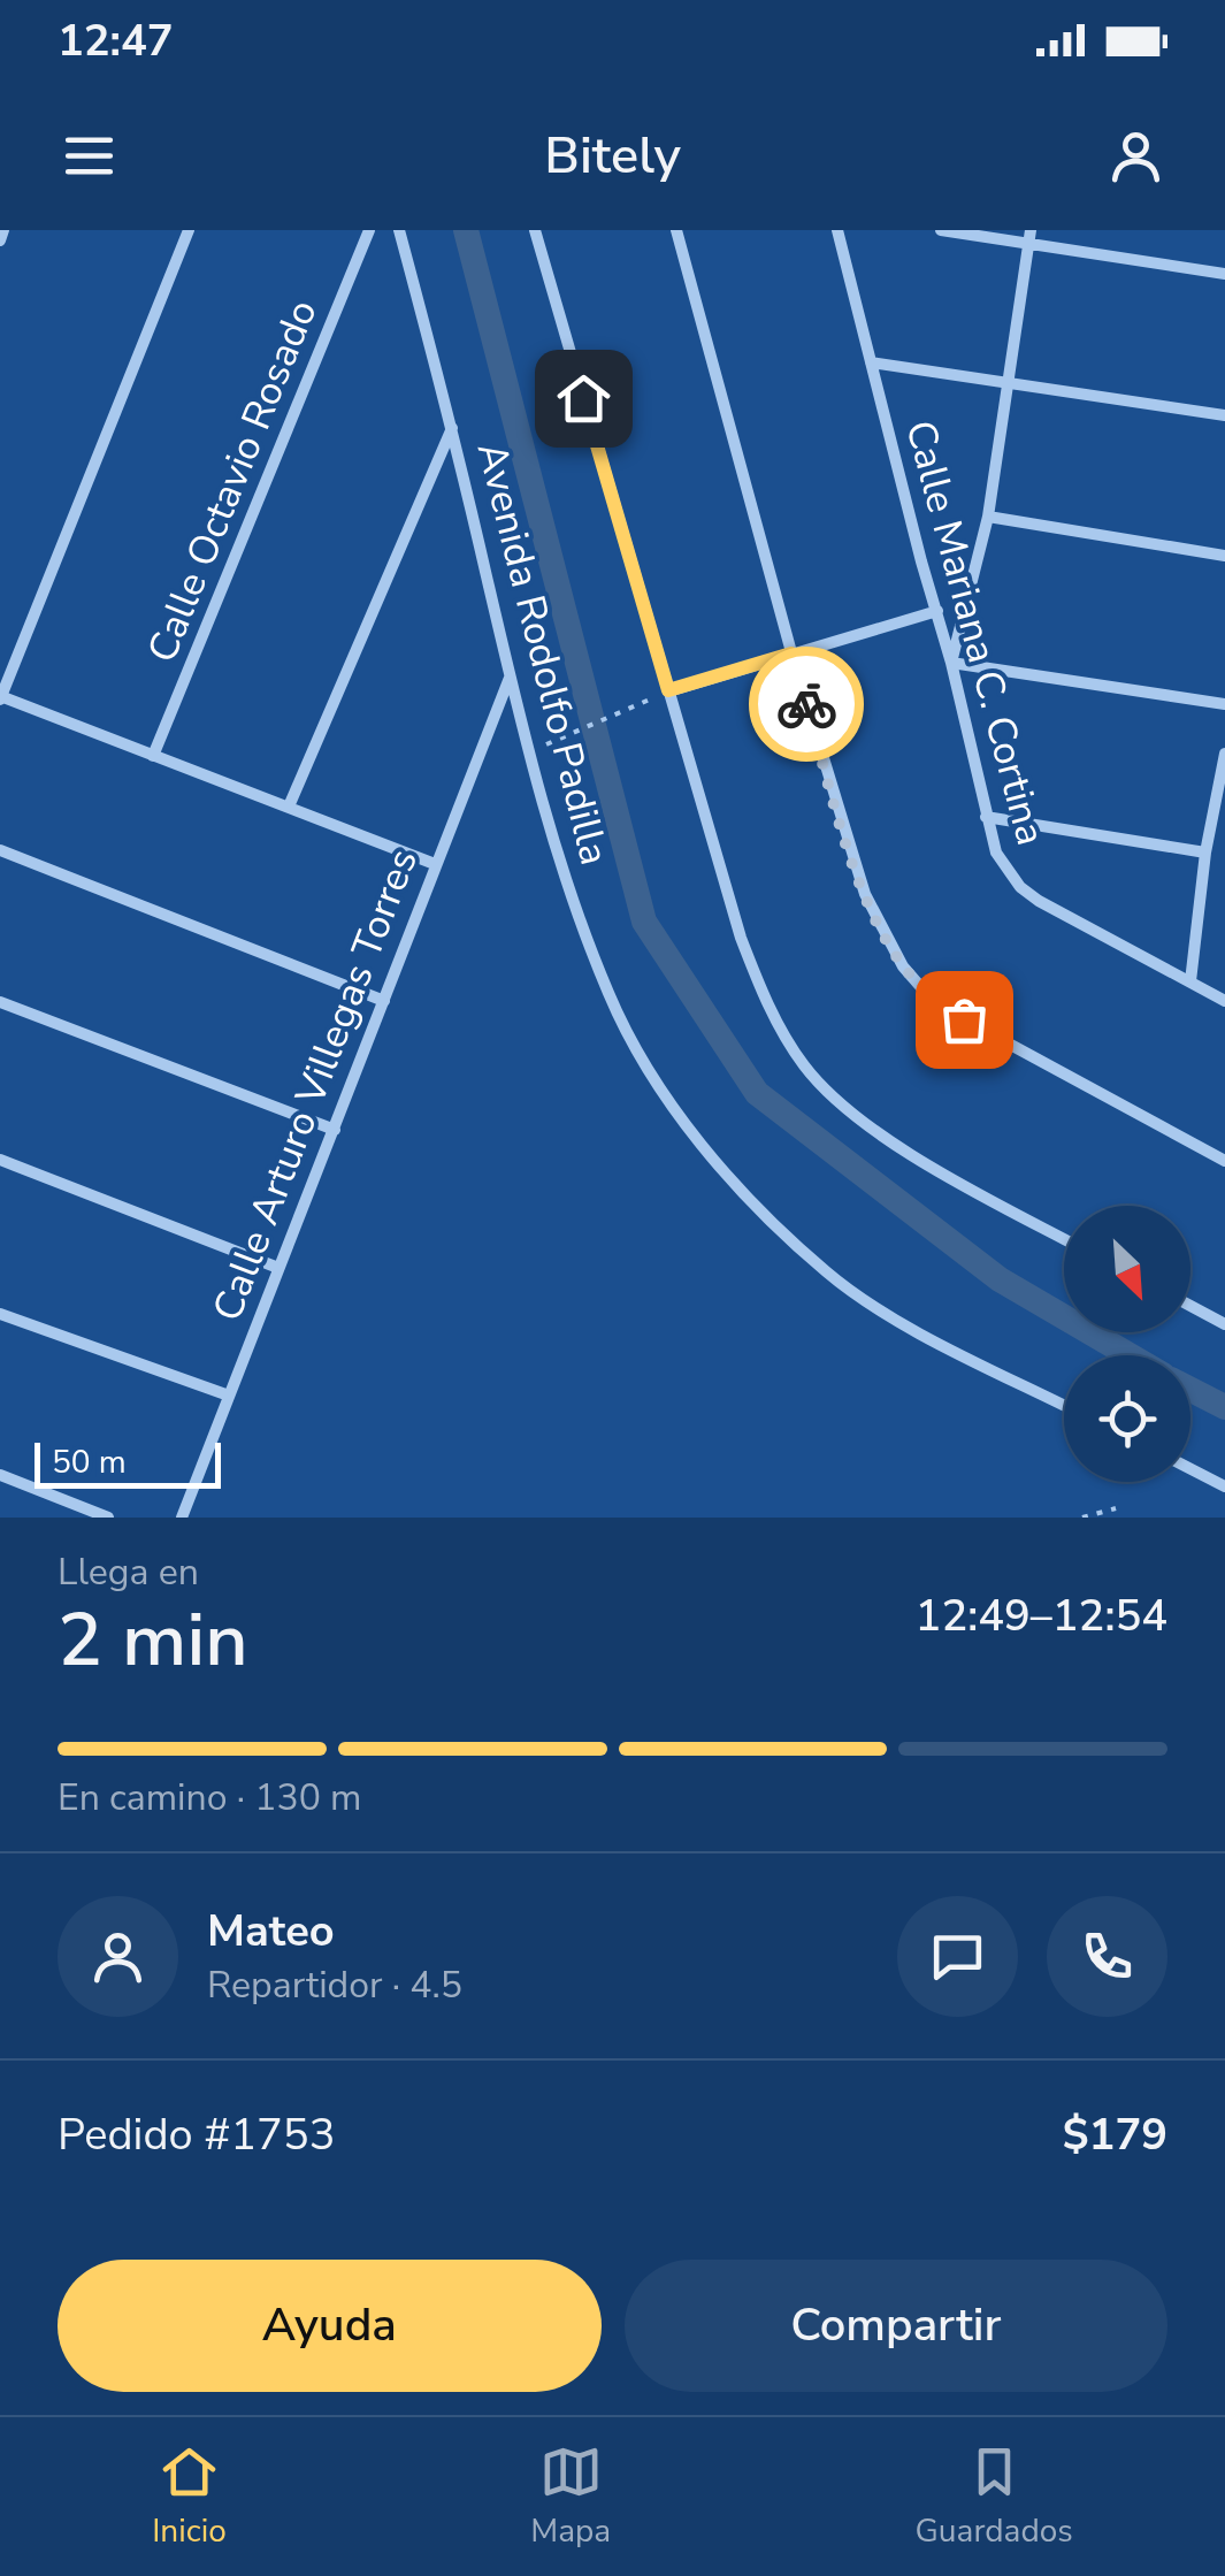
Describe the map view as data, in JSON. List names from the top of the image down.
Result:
{
  "streets": {
    "street": [
      "Calle Octavio Rosado",
      "Calle Mariana C. Cortina",
      "Avenida Rodolfo Padilla",
      "Calle Arturo Villegas Torres"
    ]
  },
  "crossings": [
    ["Avenida Rodolfo Padilla", "Calle Arturo Villegas Torres"]
  ],
  "scale_bar": "50 m",
  "north": "bottom right",
  "page": {
    "status": "12:47",
    "header": "Bitely",
    "scale": "50 m",
    "heading": ["2 min", "Llega en", "12:49–12:54"],
    "panel": [
      "Mateo",
      "Repartidor · 4.5",
      "Pedido #1753",
      "$179"
    ],
    "bar": "En camino · 130 m",
    "buttons": ["Ayuda", "Compartir"],
    "tabs": ["Inicio", "Mapa", "Guardados"]
  }
}
